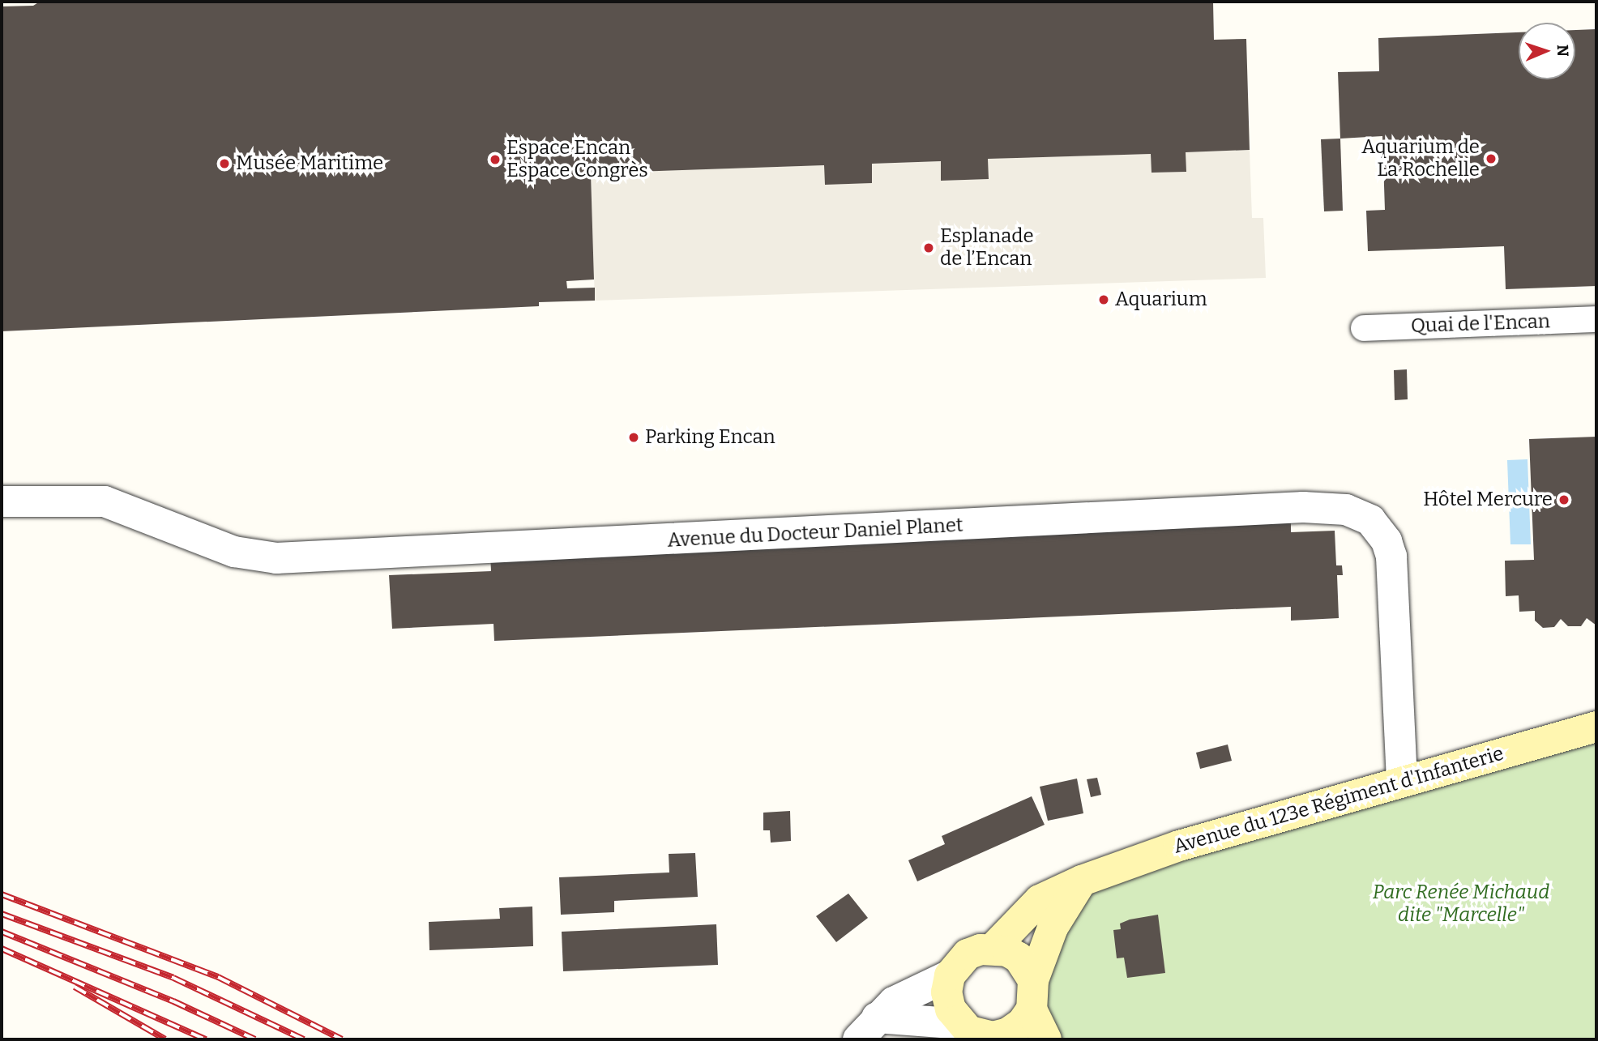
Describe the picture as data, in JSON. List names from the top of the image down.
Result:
{
  "streets": {
    "main road": ["Avenue du 123e Régiment d'Infanterie"],
    "street": ["Quai de l'Encan", "Avenue du Docteur Daniel Planet"]
  },
  "crossings": [
    ["Avenue du Docteur Daniel Planet", "Avenue du 123e Régiment d'Infanterie"]
  ],
  "parks": ["Parc Renée Michaud dite \"Marcelle\""],
  "places": [
    "Aquarium de La Rochelle",
    "Espace Encan Espace Congrès",
    "Musée Maritime",
    "Esplanade de l’Encan",
    "Aquarium",
    "Parking Encan",
    "Hôtel Mercure"
  ],
  "north": "right"
}
